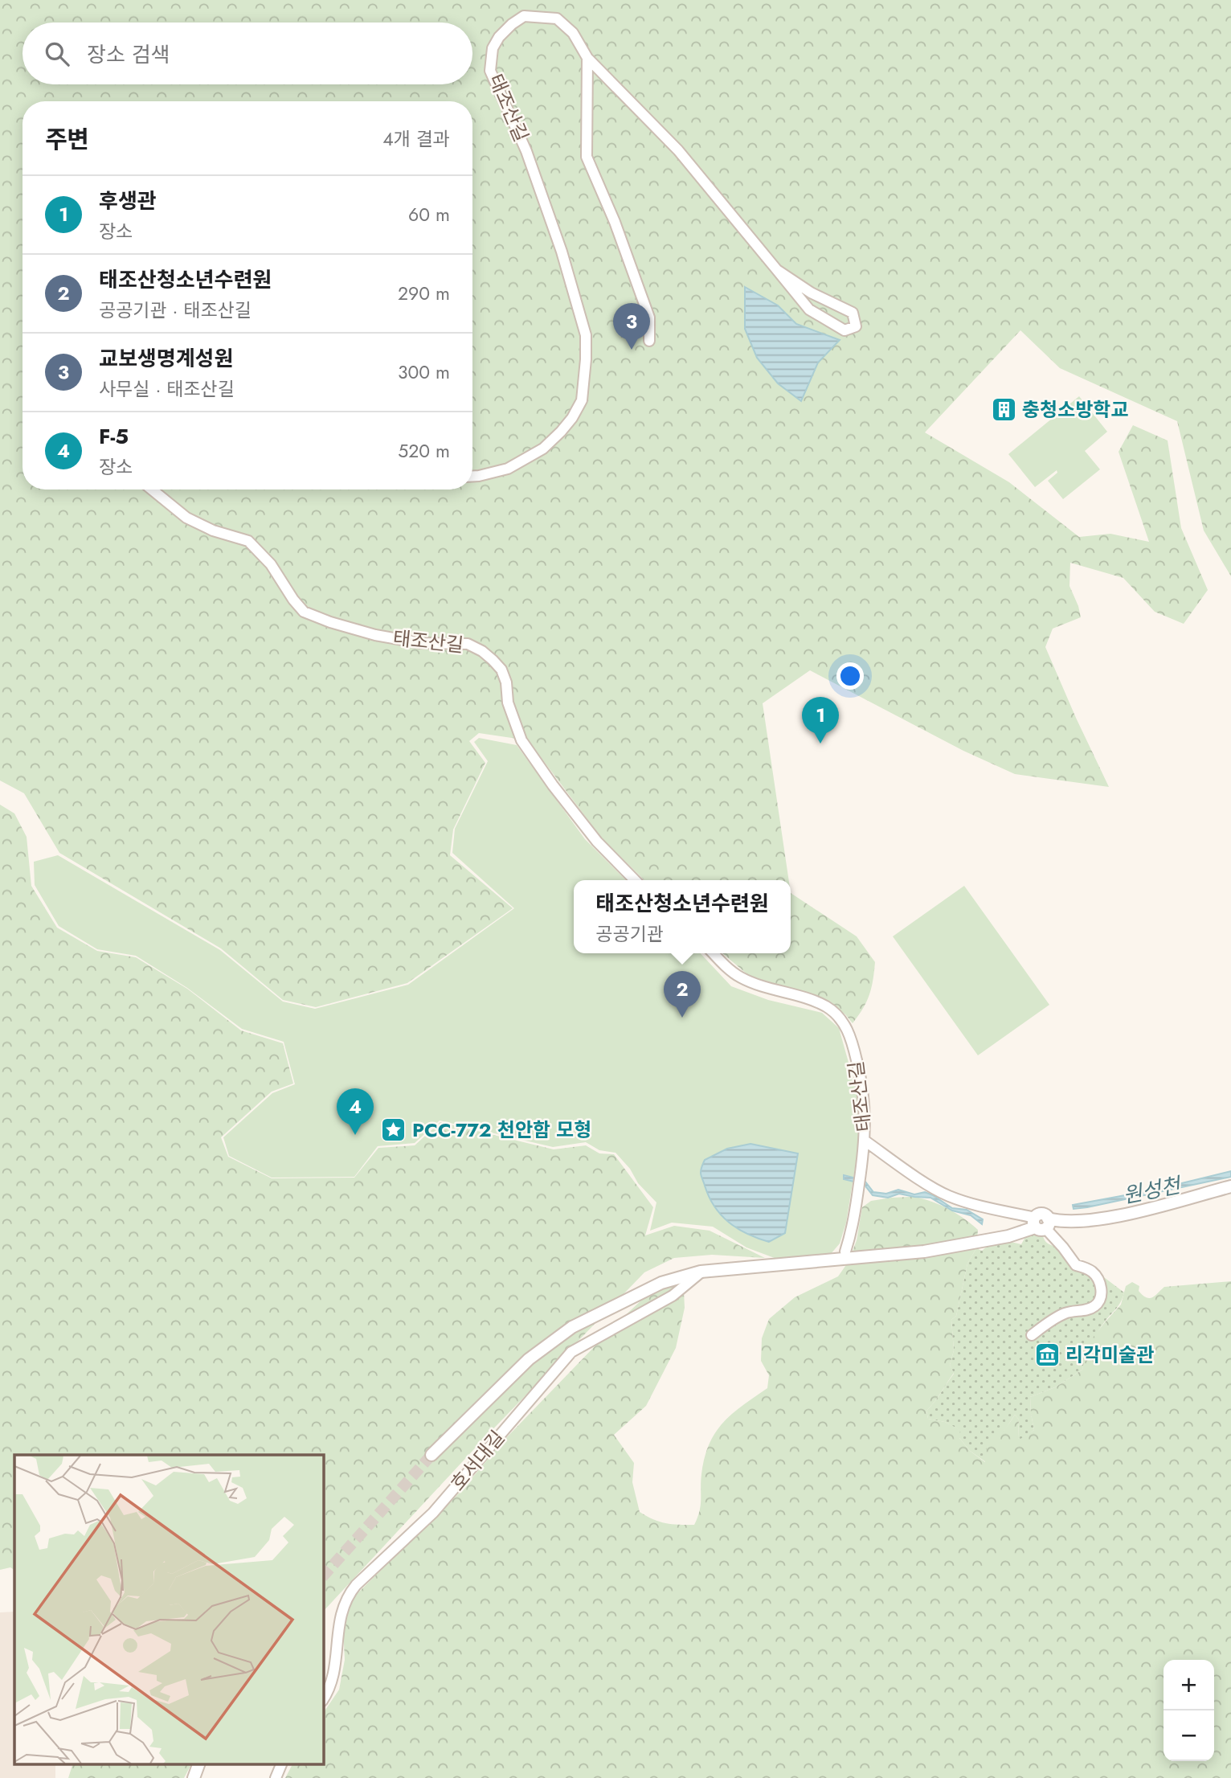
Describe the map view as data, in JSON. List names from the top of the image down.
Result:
{
  "streets": {
    "street": ["태조산길", "호서대길"]
  },
  "water": ["원성천"],
  "places": {
    "building": ["충청소방학교"],
    "place": ["PCC-772 천안함 모형"],
    "museum": ["리각미술관"]
  },
  "page": {
    "search": "장소 검색",
    "heading": ["주변", "4개 결과"],
    "list": [
      {
        "mark": "1",
        "name": "후생관",
        "note": "장소",
        "value": "60 m"
      },
      {
        "mark": "2",
        "name": "태조산청소년수련원",
        "note": "공공기관 · 태조산길",
        "value": "290 m"
      },
      {
        "mark": "3",
        "name": "교보생명계성원",
        "note": "사무실 · 태조산길",
        "value": "300 m"
      },
      {
        "mark": "4",
        "name": "F-5",
        "note": "장소",
        "value": "520 m"
      }
    ],
    "pins": [
      "3",
      "1",
      "2",
      "4"
    ],
    "popup": ["태조산청소년수련원", "공공기관"],
    "map_buttons": ["+", "−"]
  }
}
